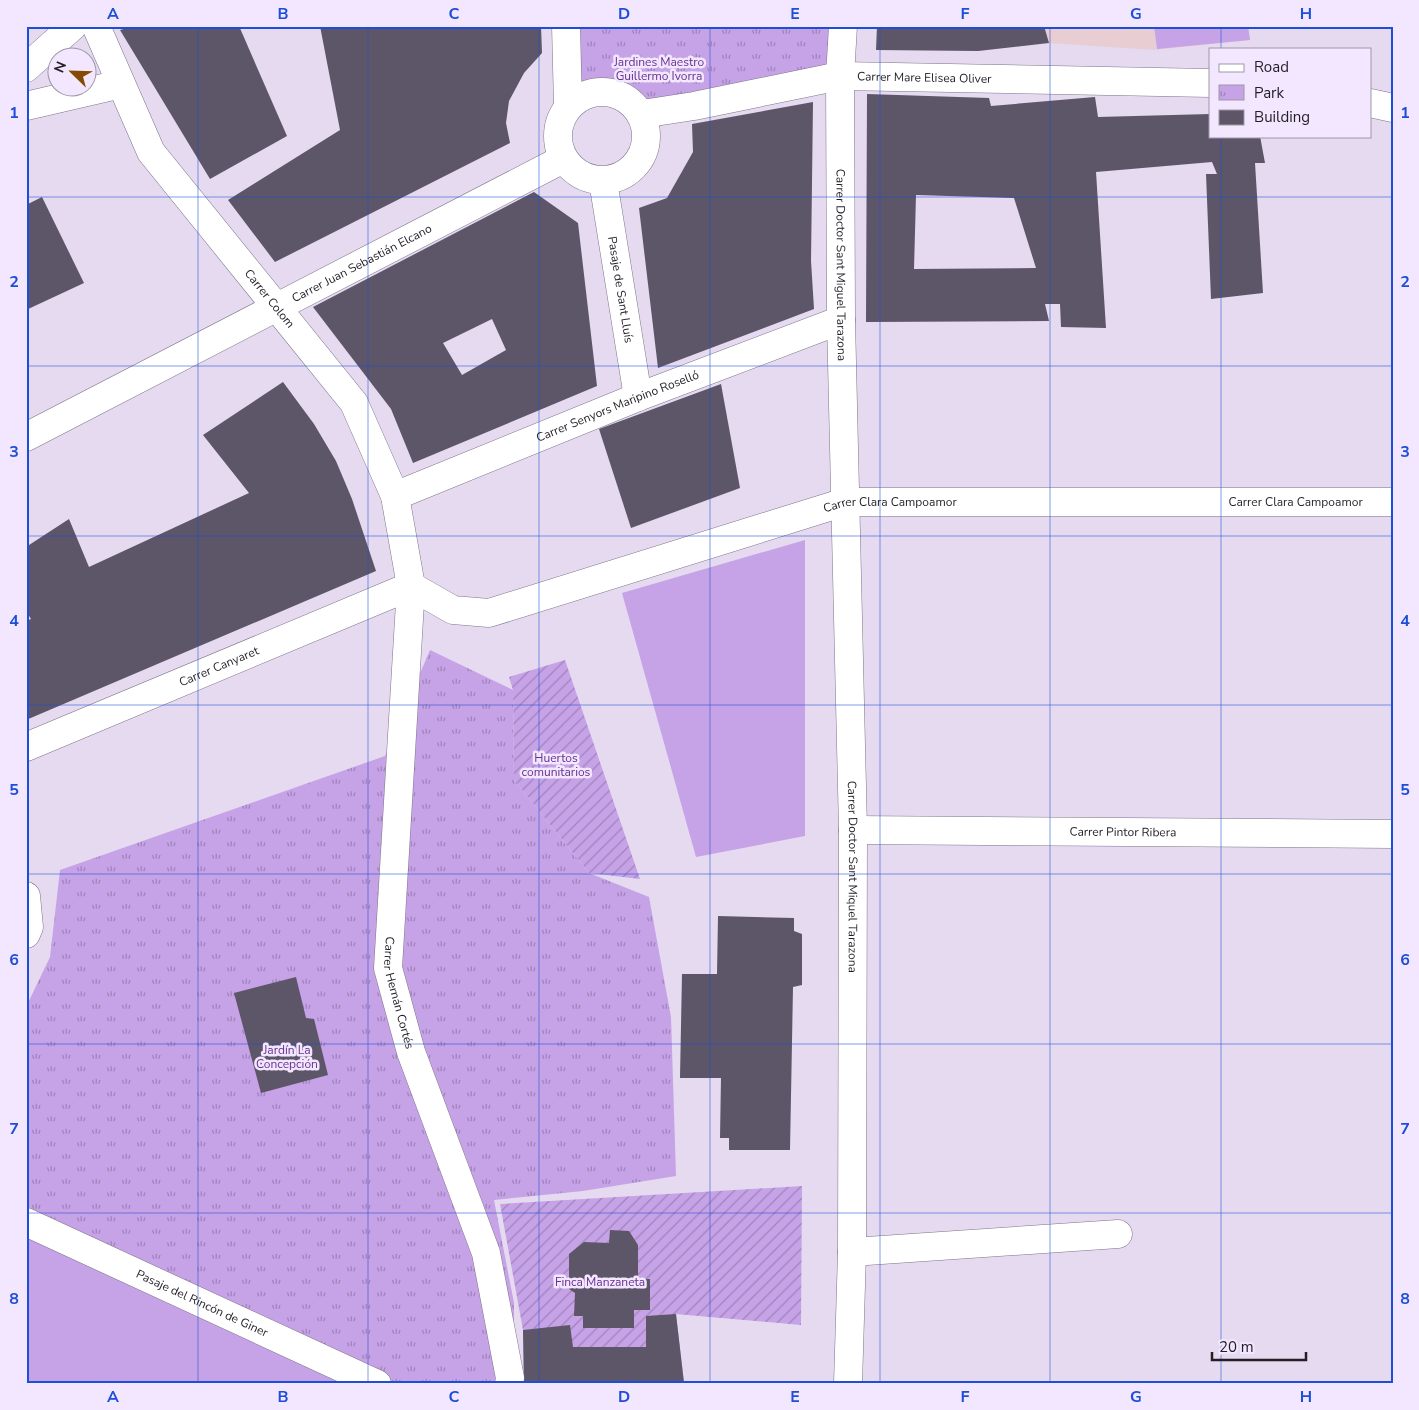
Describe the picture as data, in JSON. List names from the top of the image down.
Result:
{
  "streets": {
    "street": [
      "Carrer Mare Elisea Oliver",
      "Carrer Juan Sebastián Elcano",
      "Carrer Doctor Sant Miguel Tarazona",
      "Pasaje de Sant Lluís",
      "Carrer Colom",
      "Carrer Senyors Maripino Roselló",
      "Carrer Clara Campoamor",
      "Carrer Canyaret",
      "Carrer Pintor Ribera",
      "Carrer Doctor Sant Miquel Tarazona",
      "Carrer Hernán Cortés",
      "Pasaje del Rincón de Giner"
    ]
  },
  "crossings": [
    ["Carrer Mare Elisea Oliver", "Carrer Juan Sebastián Elcano"],
    ["Carrer Mare Elisea Oliver", "Carrer Doctor Sant Miguel Tarazona"],
    ["Carrer Mare Elisea Oliver", "Pasaje de Sant Lluís"],
    ["Carrer Juan Sebastián Elcano", "Pasaje de Sant Lluís"],
    ["Carrer Juan Sebastián Elcano", "Carrer Colom"],
    ["Carrer Doctor Sant Miguel Tarazona", "Carrer Senyors Maripino Roselló"],
    ["Carrer Doctor Sant Miguel Tarazona", "Carrer Clara Campoamor"],
    ["Carrer Doctor Sant Miguel Tarazona", "Carrer Doctor Sant Miquel Tarazona"],
    ["Pasaje de Sant Lluís", "Carrer Senyors Maripino Roselló"],
    ["Carrer Colom", "Carrer Senyors Maripino Roselló"],
    ["Carrer Colom", "Carrer Clara Campoamor"],
    ["Carrer Colom", "Carrer Canyaret"],
    ["Carrer Colom", "Carrer Hernán Cortés"],
    ["Carrer Clara Campoamor", "Carrer Canyaret"],
    ["Carrer Clara Campoamor", "Carrer Doctor Sant Miquel Tarazona"],
    ["Carrer Clara Campoamor", "Carrer Hernán Cortés"],
    ["Carrer Canyaret", "Carrer Hernán Cortés"],
    ["Carrer Pintor Ribera", "Carrer Doctor Sant Miquel Tarazona"]
  ],
  "parks": [
    "Jardines Maestro Guillermo Ivorra",
    "Huertos comunitarios",
    "Jardín La Concepción",
    "Finca Manzaneta"
  ],
  "legend": ["Road", "Park", "Building"],
  "scale_bar": "20 m",
  "north": "top left",
  "grid": {
    "columns": [
      "A",
      "B",
      "C",
      "D",
      "E",
      "F",
      "G",
      "H"
    ],
    "rows": [
      "1",
      "2",
      "3",
      "4",
      "5",
      "6",
      "7",
      "8"
    ]
  }
}
